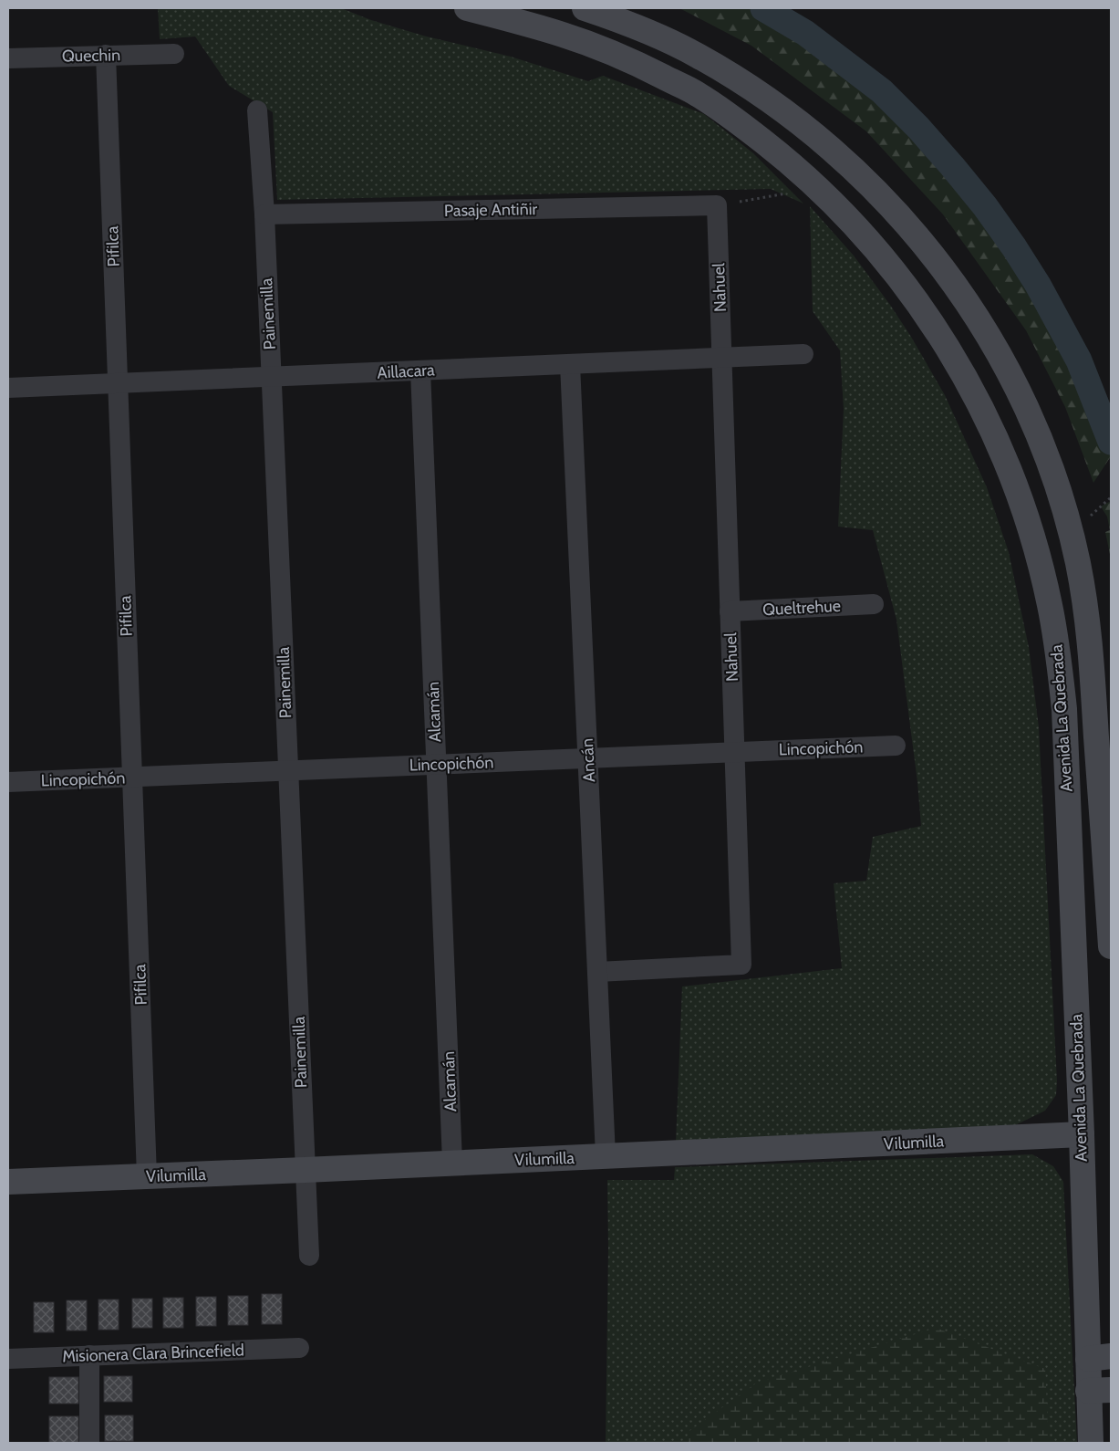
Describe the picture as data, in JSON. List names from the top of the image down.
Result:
{
  "streets": {
    "main road": ["Avenida La Quebrada", "Vilumilla"],
    "street": [
      "Quechin",
      "Pasaje Antiñir",
      "Pifilca",
      "Nahuel",
      "Painemilla",
      "Aillacara",
      "Queltrehue",
      "Alcamán",
      "Lincopichón",
      "Ancán",
      "Misionera Clara Brincefield"
    ]
  },
  "crossings": [
    ["Quechin", "Pifilca"],
    ["Pasaje Antiñir", "Nahuel"],
    ["Pasaje Antiñir", "Painemilla"],
    ["Pifilca", "Aillacara"],
    ["Pifilca", "Lincopichón"],
    ["Pifilca", "Vilumilla"],
    ["Nahuel", "Aillacara"],
    ["Nahuel", "Queltrehue"],
    ["Nahuel", "Lincopichón"],
    ["Nahuel", "Ancán"],
    ["Painemilla", "Aillacara"],
    ["Painemilla", "Lincopichón"],
    ["Painemilla", "Vilumilla"],
    ["Aillacara", "Alcamán"],
    ["Aillacara", "Ancán"],
    ["Alcamán", "Lincopichón"],
    ["Alcamán", "Vilumilla"],
    ["Avenida La Quebrada", "Vilumilla"],
    ["Lincopichón", "Ancán"],
    ["Ancán", "Vilumilla"]
  ]
}
